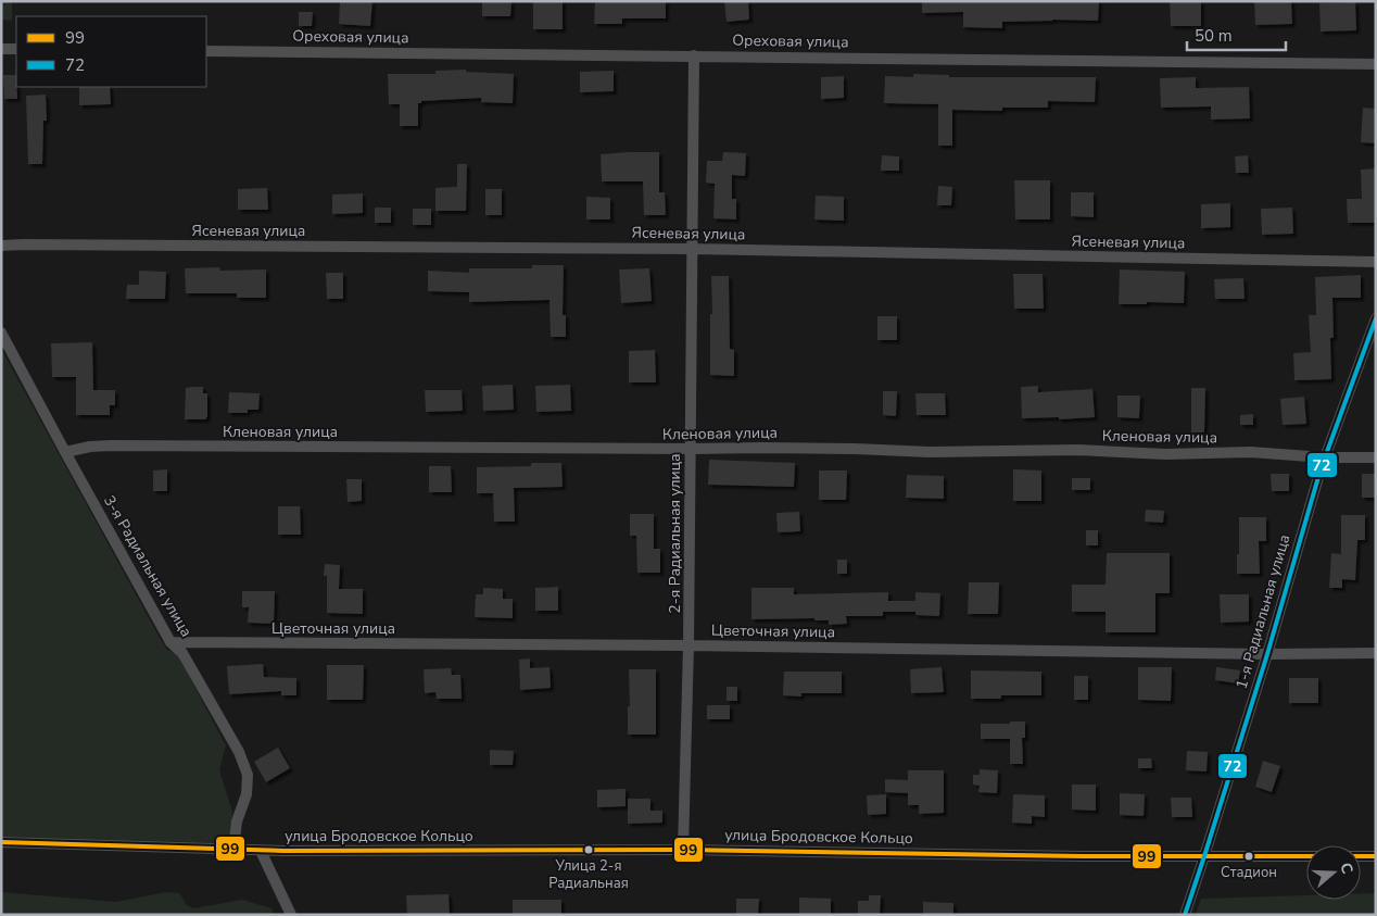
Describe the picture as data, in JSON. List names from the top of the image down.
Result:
{
  "streets": {
    "street": [
      "Ореховая улица",
      "Ясеневая улица",
      "Кленовая улица",
      "2-я Радиальная улица",
      "3-я Радиальная улица",
      "1-я Радиальная улица",
      "Цветочная улица",
      "улица Бродовское Кольцо"
    ]
  },
  "crossings": [
    ["Ореховая улица", "2-я Радиальная улица"],
    ["Ясеневая улица", "2-я Радиальная улица"],
    ["Кленовая улица", "2-я Радиальная улица"],
    ["Кленовая улица", "3-я Радиальная улица"],
    ["Кленовая улица", "1-я Радиальная улица"],
    ["2-я Радиальная улица", "Цветочная улица"],
    ["2-я Радиальная улица", "улица Бродовское Кольцо"],
    ["3-я Радиальная улица", "Цветочная улица"],
    ["3-я Радиальная улица", "улица Бродовское Кольцо"],
    ["1-я Радиальная улица", "Цветочная улица"],
    ["1-я Радиальная улица", "улица Бродовское Кольцо"]
  ],
  "places": ["Улица 2-я Радиальная", "Стадион"],
  "lines": ["transit line 72", "transit line 99"],
  "legend": ["99", "72"],
  "scale_bar": "50 m",
  "north": "right"
}
